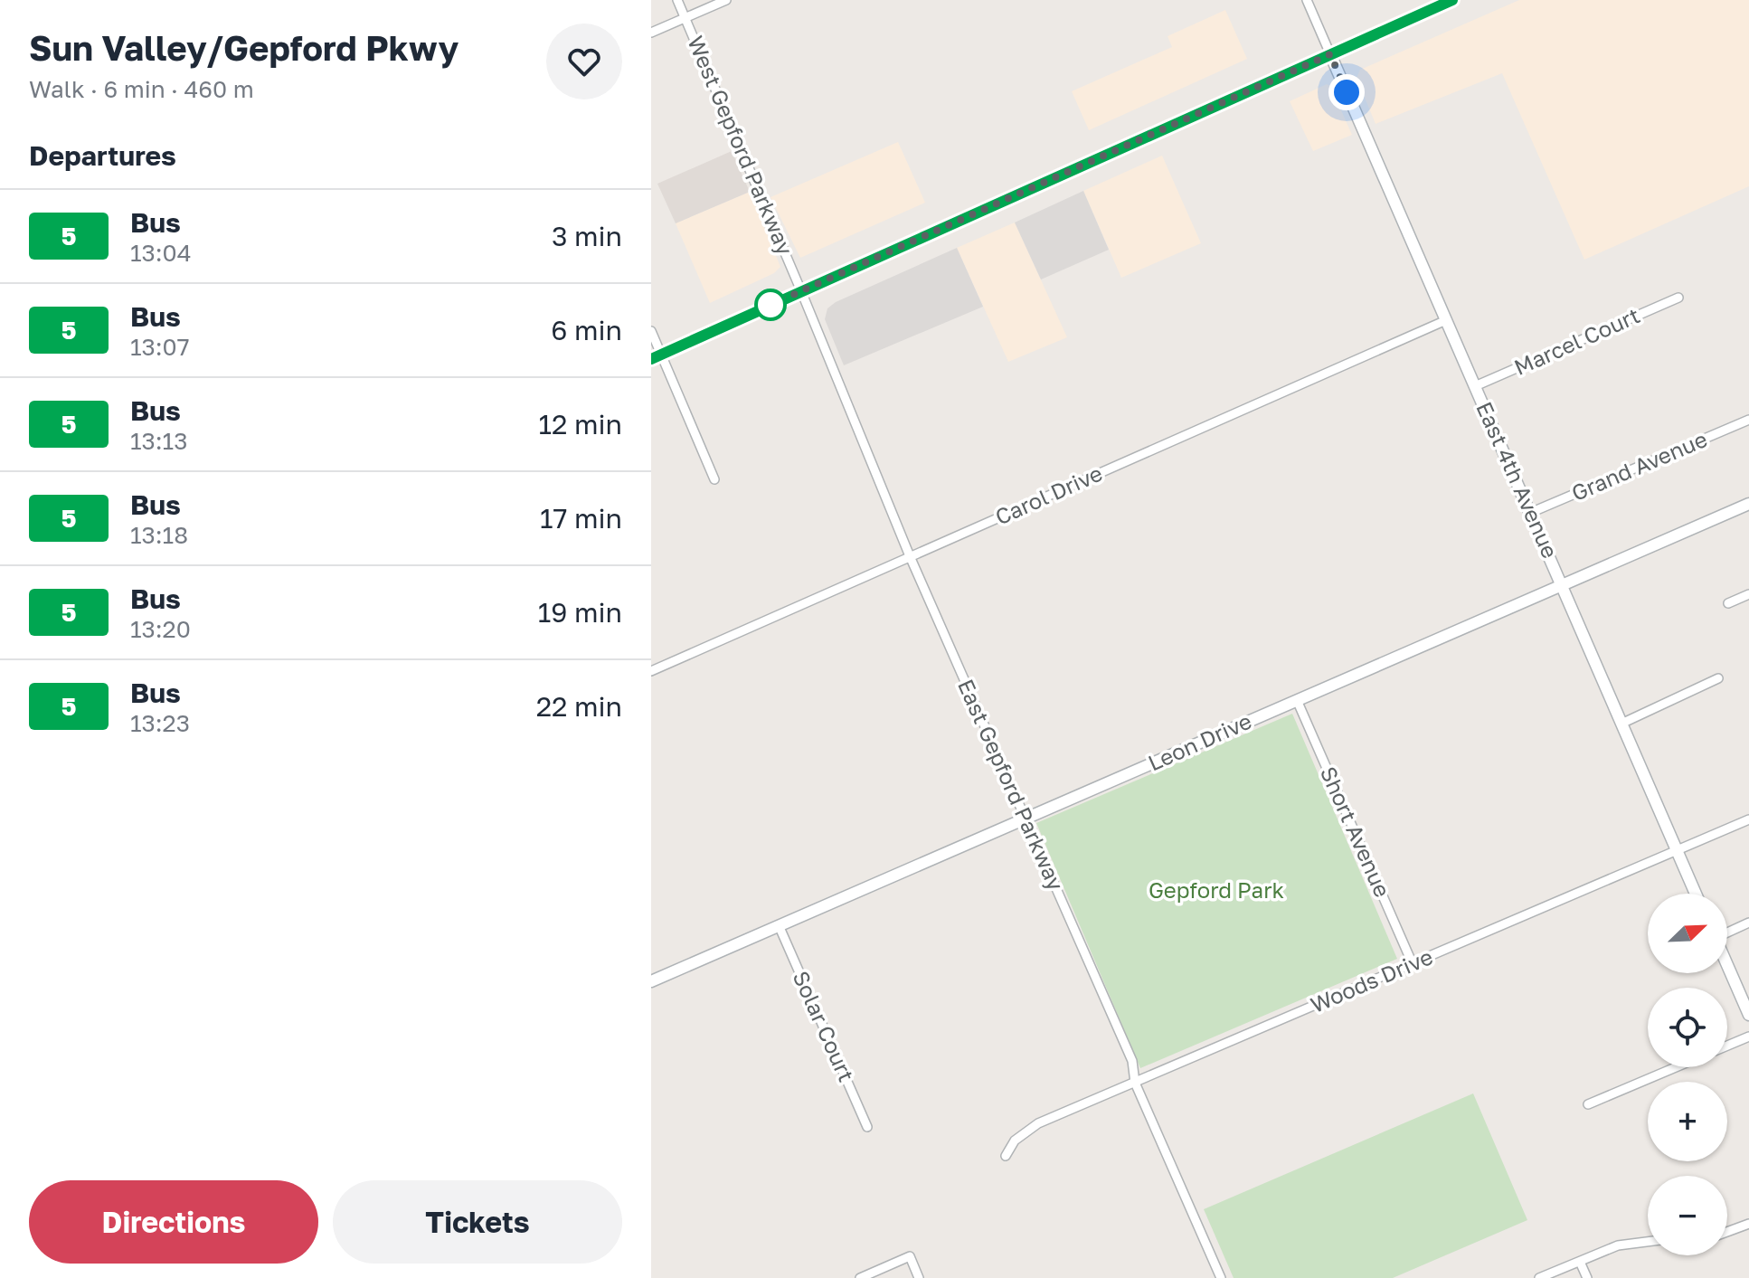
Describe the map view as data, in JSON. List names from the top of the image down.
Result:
{
  "streets": {
    "street": [
      "West Gepford Parkway",
      "Marcel Court",
      "Grand Avenue",
      "East 4th Avenue",
      "Carol Drive",
      "Leon Drive",
      "East Gepford Parkway",
      "Short Avenue",
      "Woods Drive",
      "Solar Court"
    ]
  },
  "crossings": [
    ["West Gepford Parkway", "East Gepford Parkway"],
    ["Marcel Court", "East 4th Avenue"],
    ["Grand Avenue", "East 4th Avenue"],
    ["East 4th Avenue", "Carol Drive"],
    ["East 4th Avenue", "Leon Drive"],
    ["East 4th Avenue", "Woods Drive"],
    ["Carol Drive", "East Gepford Parkway"],
    ["Leon Drive", "East Gepford Parkway"],
    ["Leon Drive", "Short Avenue"],
    ["Leon Drive", "Solar Court"],
    ["East Gepford Parkway", "Woods Drive"],
    ["Short Avenue", "Woods Drive"]
  ],
  "parks": ["Gepford Park"],
  "lines": ["bus line 5"],
  "north": "top right",
  "page": {
    "heading": [
      ["Sun Valley/Gepford Pkwy", "Walk · 6 min · 460 m"],
      "Departures"
    ],
    "list": [
      {
        "mark": "5",
        "name": "Bus",
        "note": "13:04",
        "value": "3 min"
      },
      {
        "mark": "5",
        "name": "Bus",
        "note": "13:07",
        "value": "6 min"
      },
      {
        "mark": "5",
        "name": "Bus",
        "note": "13:13",
        "value": "12 min"
      },
      {
        "mark": "5",
        "name": "Bus",
        "note": "13:18",
        "value": "17 min"
      },
      {
        "mark": "5",
        "name": "Bus",
        "note": "13:20",
        "value": "19 min"
      },
      {
        "mark": "5",
        "name": "Bus",
        "note": "13:23",
        "value": "22 min"
      }
    ],
    "map_buttons": ["+", "−"],
    "buttons": ["Directions", "Tickets"]
  }
}
